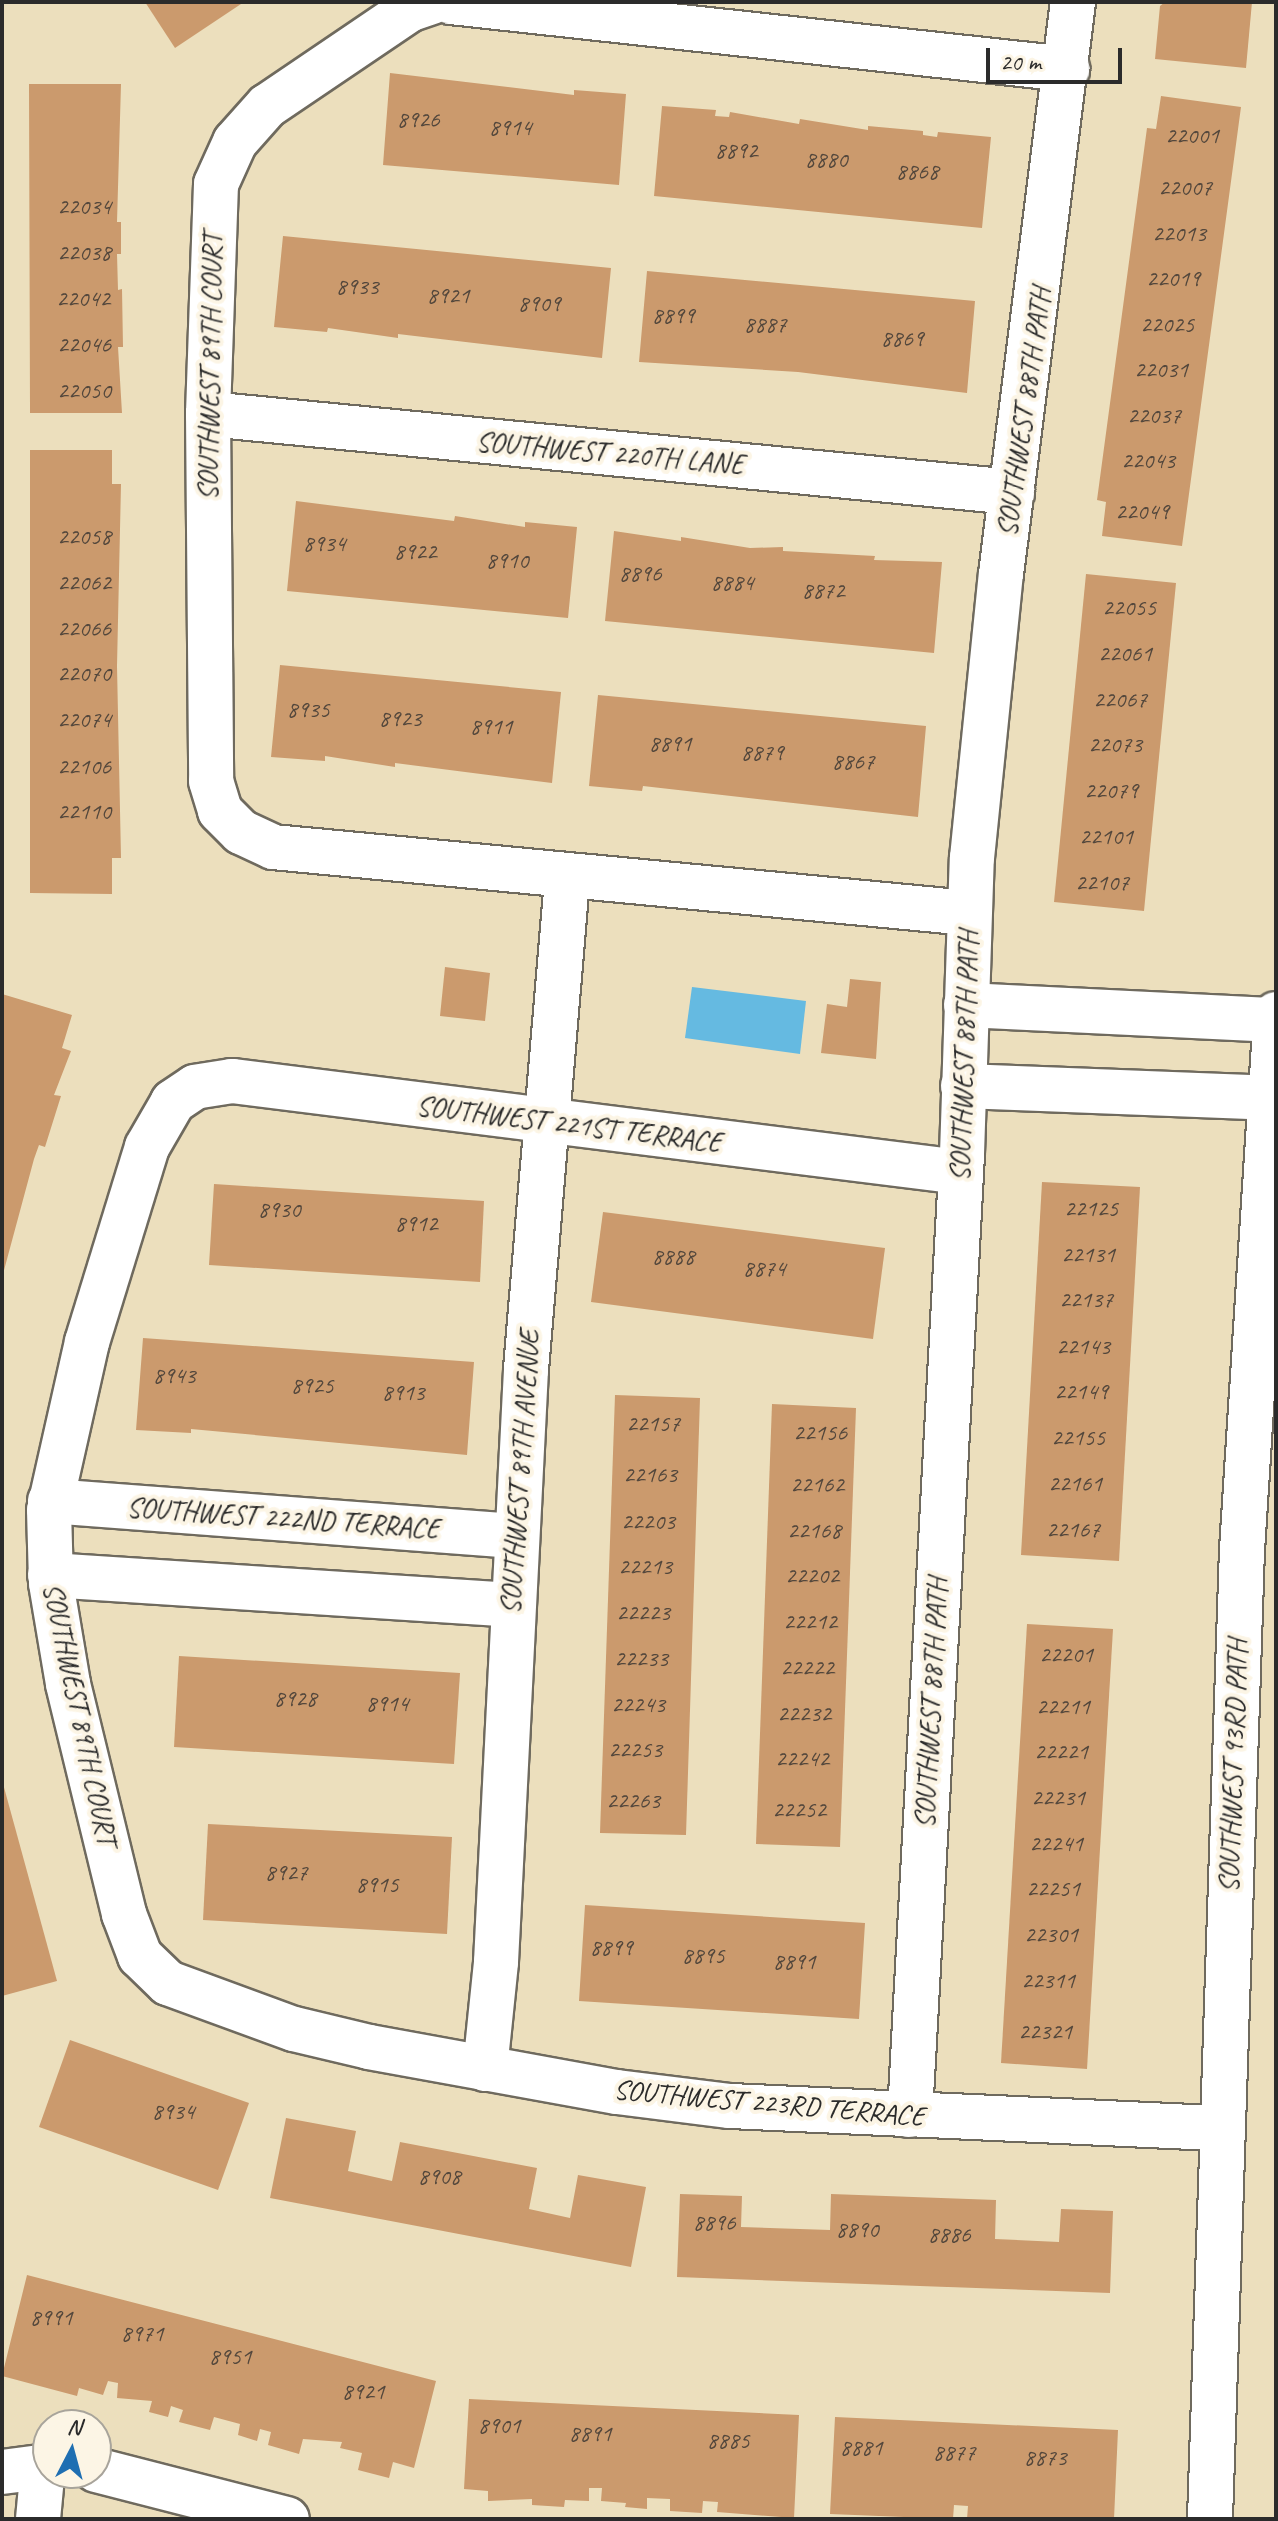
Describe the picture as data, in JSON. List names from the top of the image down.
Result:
{
  "streets": {
    "street": [
      "SOUTHWEST 89TH COURT",
      "SOUTHWEST 88TH PATH",
      "SOUTHWEST 220TH LANE",
      "SOUTHWEST 221ST TERRACE",
      "SOUTHWEST 89TH AVENUE",
      "SOUTHWEST 222ND TERRACE",
      "SOUTHWEST 93RD PATH",
      "SOUTHWEST 223RD TERRACE"
    ]
  },
  "crossings": [
    ["SOUTHWEST 89TH COURT", "SOUTHWEST 220TH LANE"],
    ["SOUTHWEST 89TH COURT", "SOUTHWEST 221ST TERRACE"],
    ["SOUTHWEST 89TH COURT", "SOUTHWEST 89TH AVENUE"],
    ["SOUTHWEST 89TH COURT", "SOUTHWEST 222ND TERRACE"],
    ["SOUTHWEST 89TH COURT", "SOUTHWEST 223RD TERRACE"],
    ["SOUTHWEST 88TH PATH", "SOUTHWEST 220TH LANE"],
    ["SOUTHWEST 88TH PATH", "SOUTHWEST 221ST TERRACE"],
    ["SOUTHWEST 88TH PATH", "SOUTHWEST 223RD TERRACE"],
    ["SOUTHWEST 221ST TERRACE", "SOUTHWEST 89TH AVENUE"],
    ["SOUTHWEST 89TH AVENUE", "SOUTHWEST 222ND TERRACE"],
    ["SOUTHWEST 89TH AVENUE", "SOUTHWEST 223RD TERRACE"],
    ["SOUTHWEST 93RD PATH", "SOUTHWEST 223RD TERRACE"]
  ],
  "house_numbers": [
    "8926",
    "8914",
    "22001",
    "8892",
    "8880",
    "8868",
    "22007",
    "22034",
    "22013",
    "22038",
    "22019",
    "8933",
    "8921",
    "22042",
    "8909",
    "8899",
    "8887",
    "22025",
    "8869",
    "22046",
    "22031",
    "22050",
    "22037",
    "22043",
    "22049",
    "22058",
    "8934",
    "8922",
    "8910",
    "8896",
    "22062",
    "8884",
    "8872",
    "22055",
    "22066",
    "22061",
    "22070",
    "22067",
    "8935",
    "8923",
    "22074",
    "8911",
    "8891",
    "22073",
    "8879",
    "8867",
    "22106",
    "22079",
    "22110",
    "22101",
    "22107",
    "22125",
    "8930",
    "8912",
    "22131",
    "8888",
    "8874",
    "22137",
    "22143",
    "8943",
    "8925",
    "22149",
    "8913",
    "22157",
    "22156",
    "22155",
    "22163",
    "22161",
    "22162",
    "22203",
    "22167",
    "22168",
    "22213",
    "22202",
    "22223",
    "22212",
    "22201",
    "22233",
    "22222",
    "8928",
    "8914",
    "22243",
    "22211",
    "22232",
    "22253",
    "22221",
    "22242",
    "22231",
    "22263",
    "22252",
    "22241",
    "8927",
    "8915",
    "22251",
    "22301",
    "8899",
    "8895",
    "8891",
    "22311",
    "22321",
    "8934",
    "8908",
    "8896",
    "8890",
    "8886",
    "8991",
    "8971",
    "8951",
    "8921",
    "8901",
    "8891",
    "8885",
    "8881",
    "8877",
    "8873"
  ],
  "scale_bar": "20 m",
  "north": "top"
}
